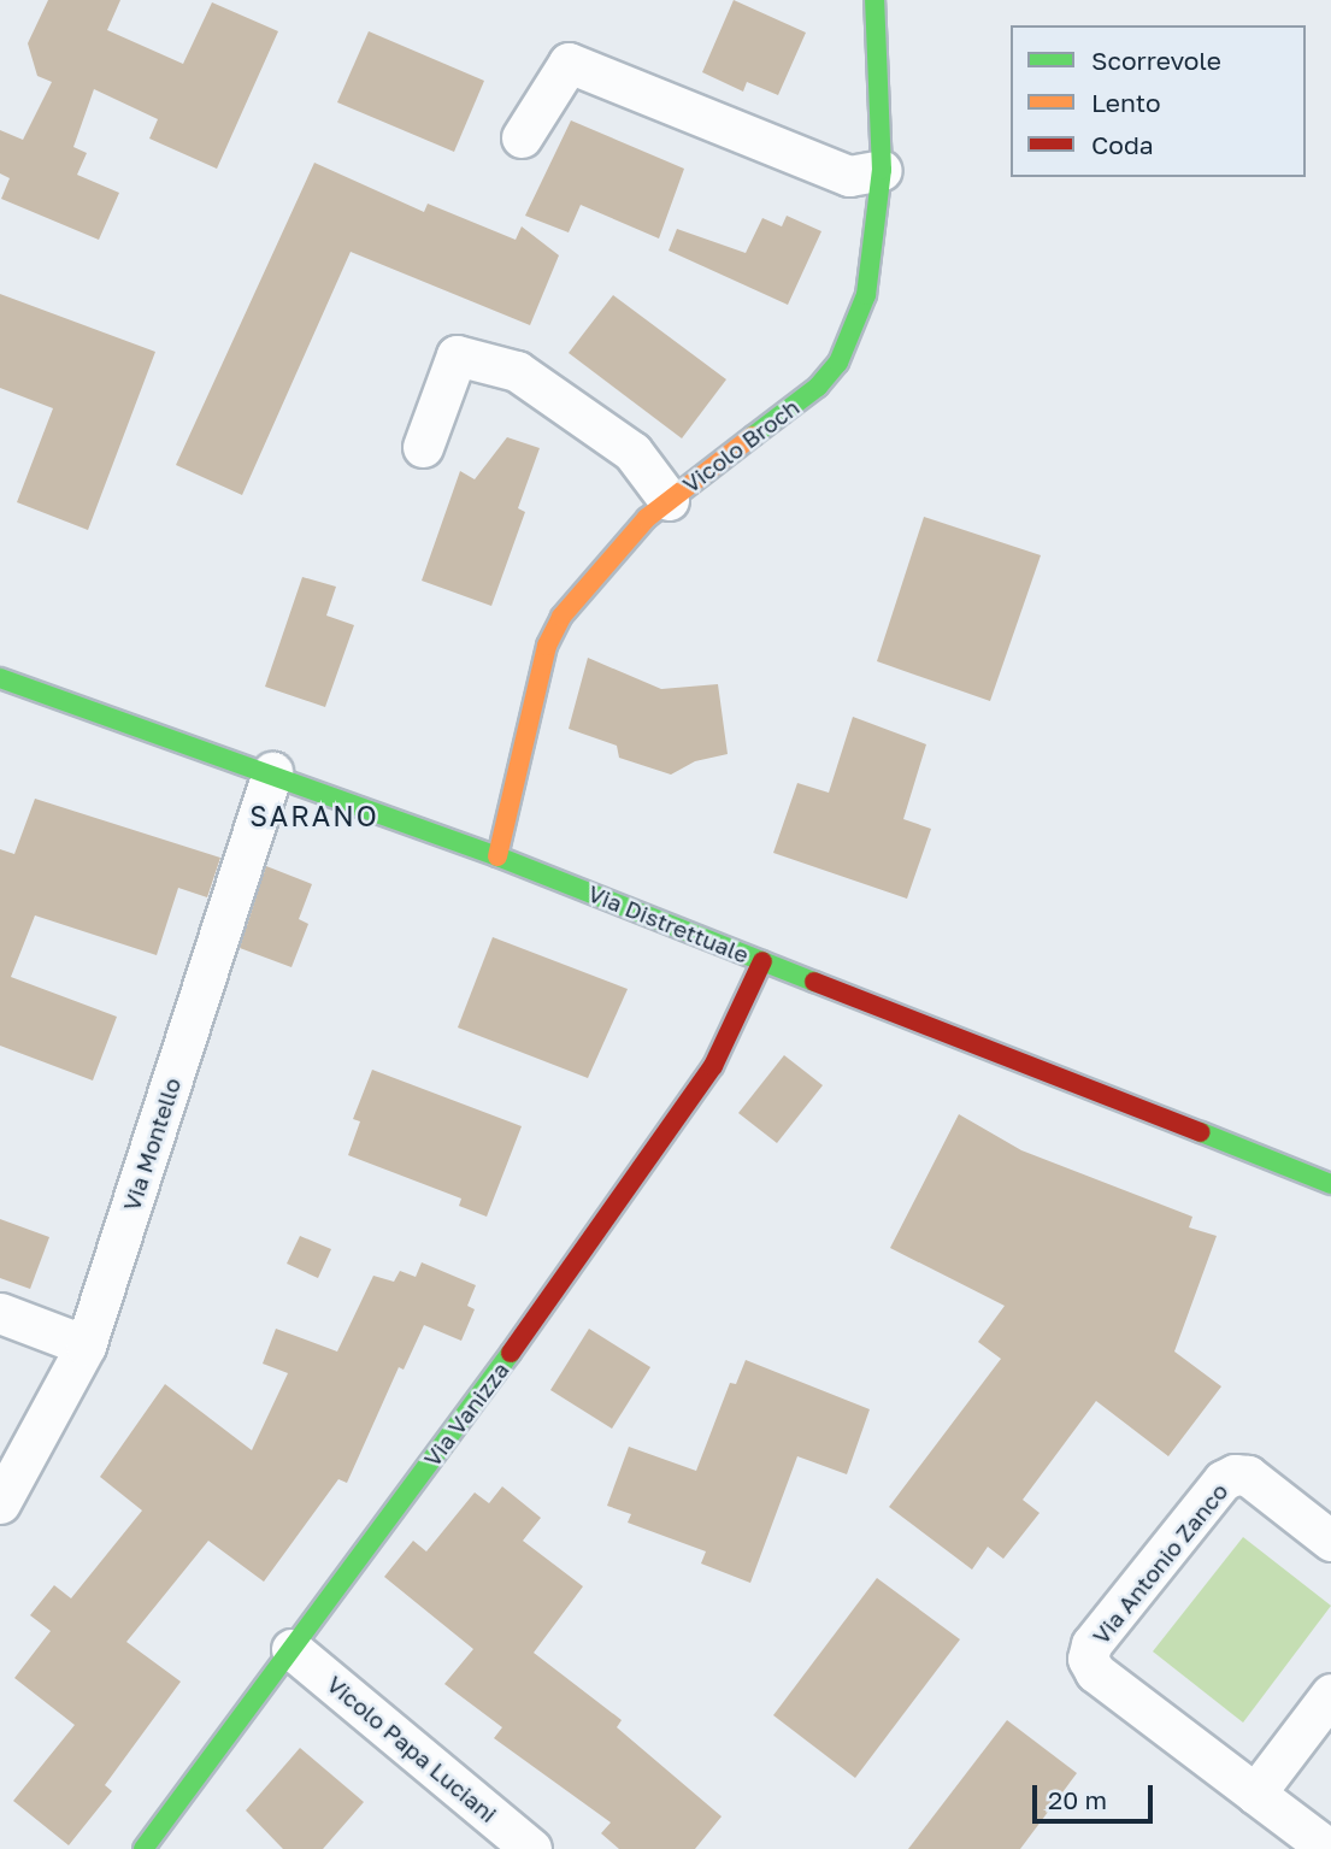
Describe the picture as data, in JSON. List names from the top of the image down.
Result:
{
  "streets": {
    "street": [
      "Vicolo Broch",
      "Via Distrettuale",
      "Via Montello",
      "Via Vanizza",
      "Via Antonio Zanco",
      "Vicolo Papa Luciani"
    ]
  },
  "crossings": [
    ["Vicolo Broch", "Via Distrettuale"],
    ["Via Distrettuale", "Via Montello"],
    ["Via Distrettuale", "Via Vanizza"],
    ["Via Vanizza", "Vicolo Papa Luciani"]
  ],
  "districts": ["SARANO"],
  "legend": ["Scorrevole", "Lento", "Coda"],
  "scale_bar": "20 m"
}
